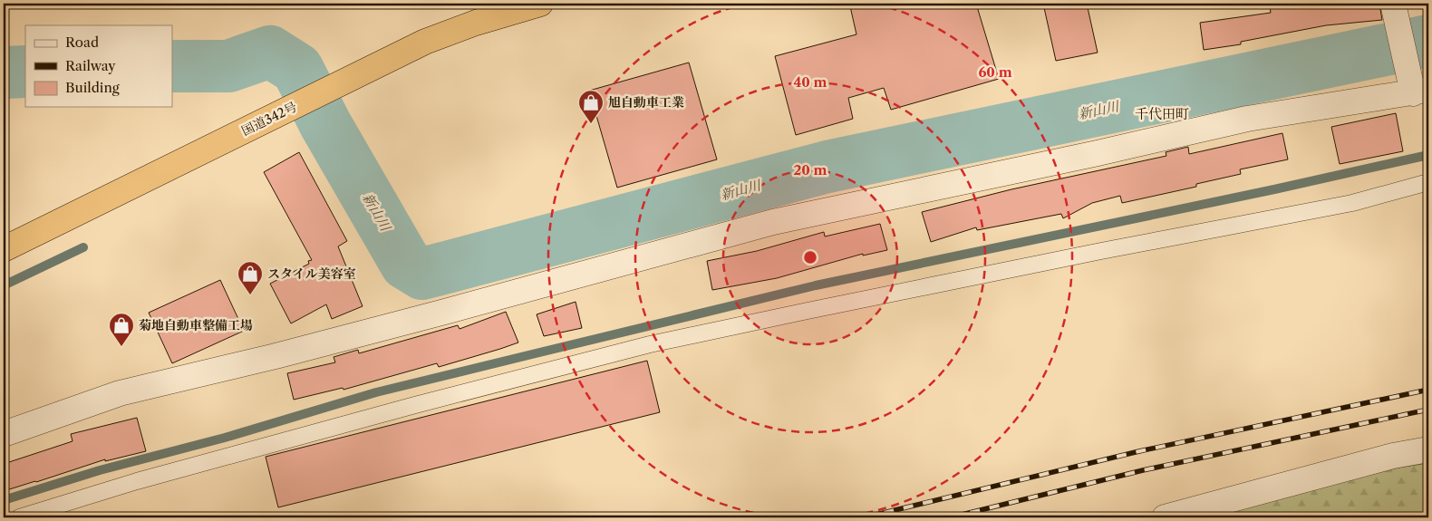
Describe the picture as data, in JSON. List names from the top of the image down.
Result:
{
  "streets": {
    "highway": ["国道342号"]
  },
  "districts": ["千代田町"],
  "water": ["新山川"],
  "places": {
    "shop": ["旭自動車工業", "スタイル美容室", "菊地自動車整備工場"]
  },
  "legend": ["Road", "Railway", "Building"],
  "rings": ["60 m", "40 m", "20 m"]
}
